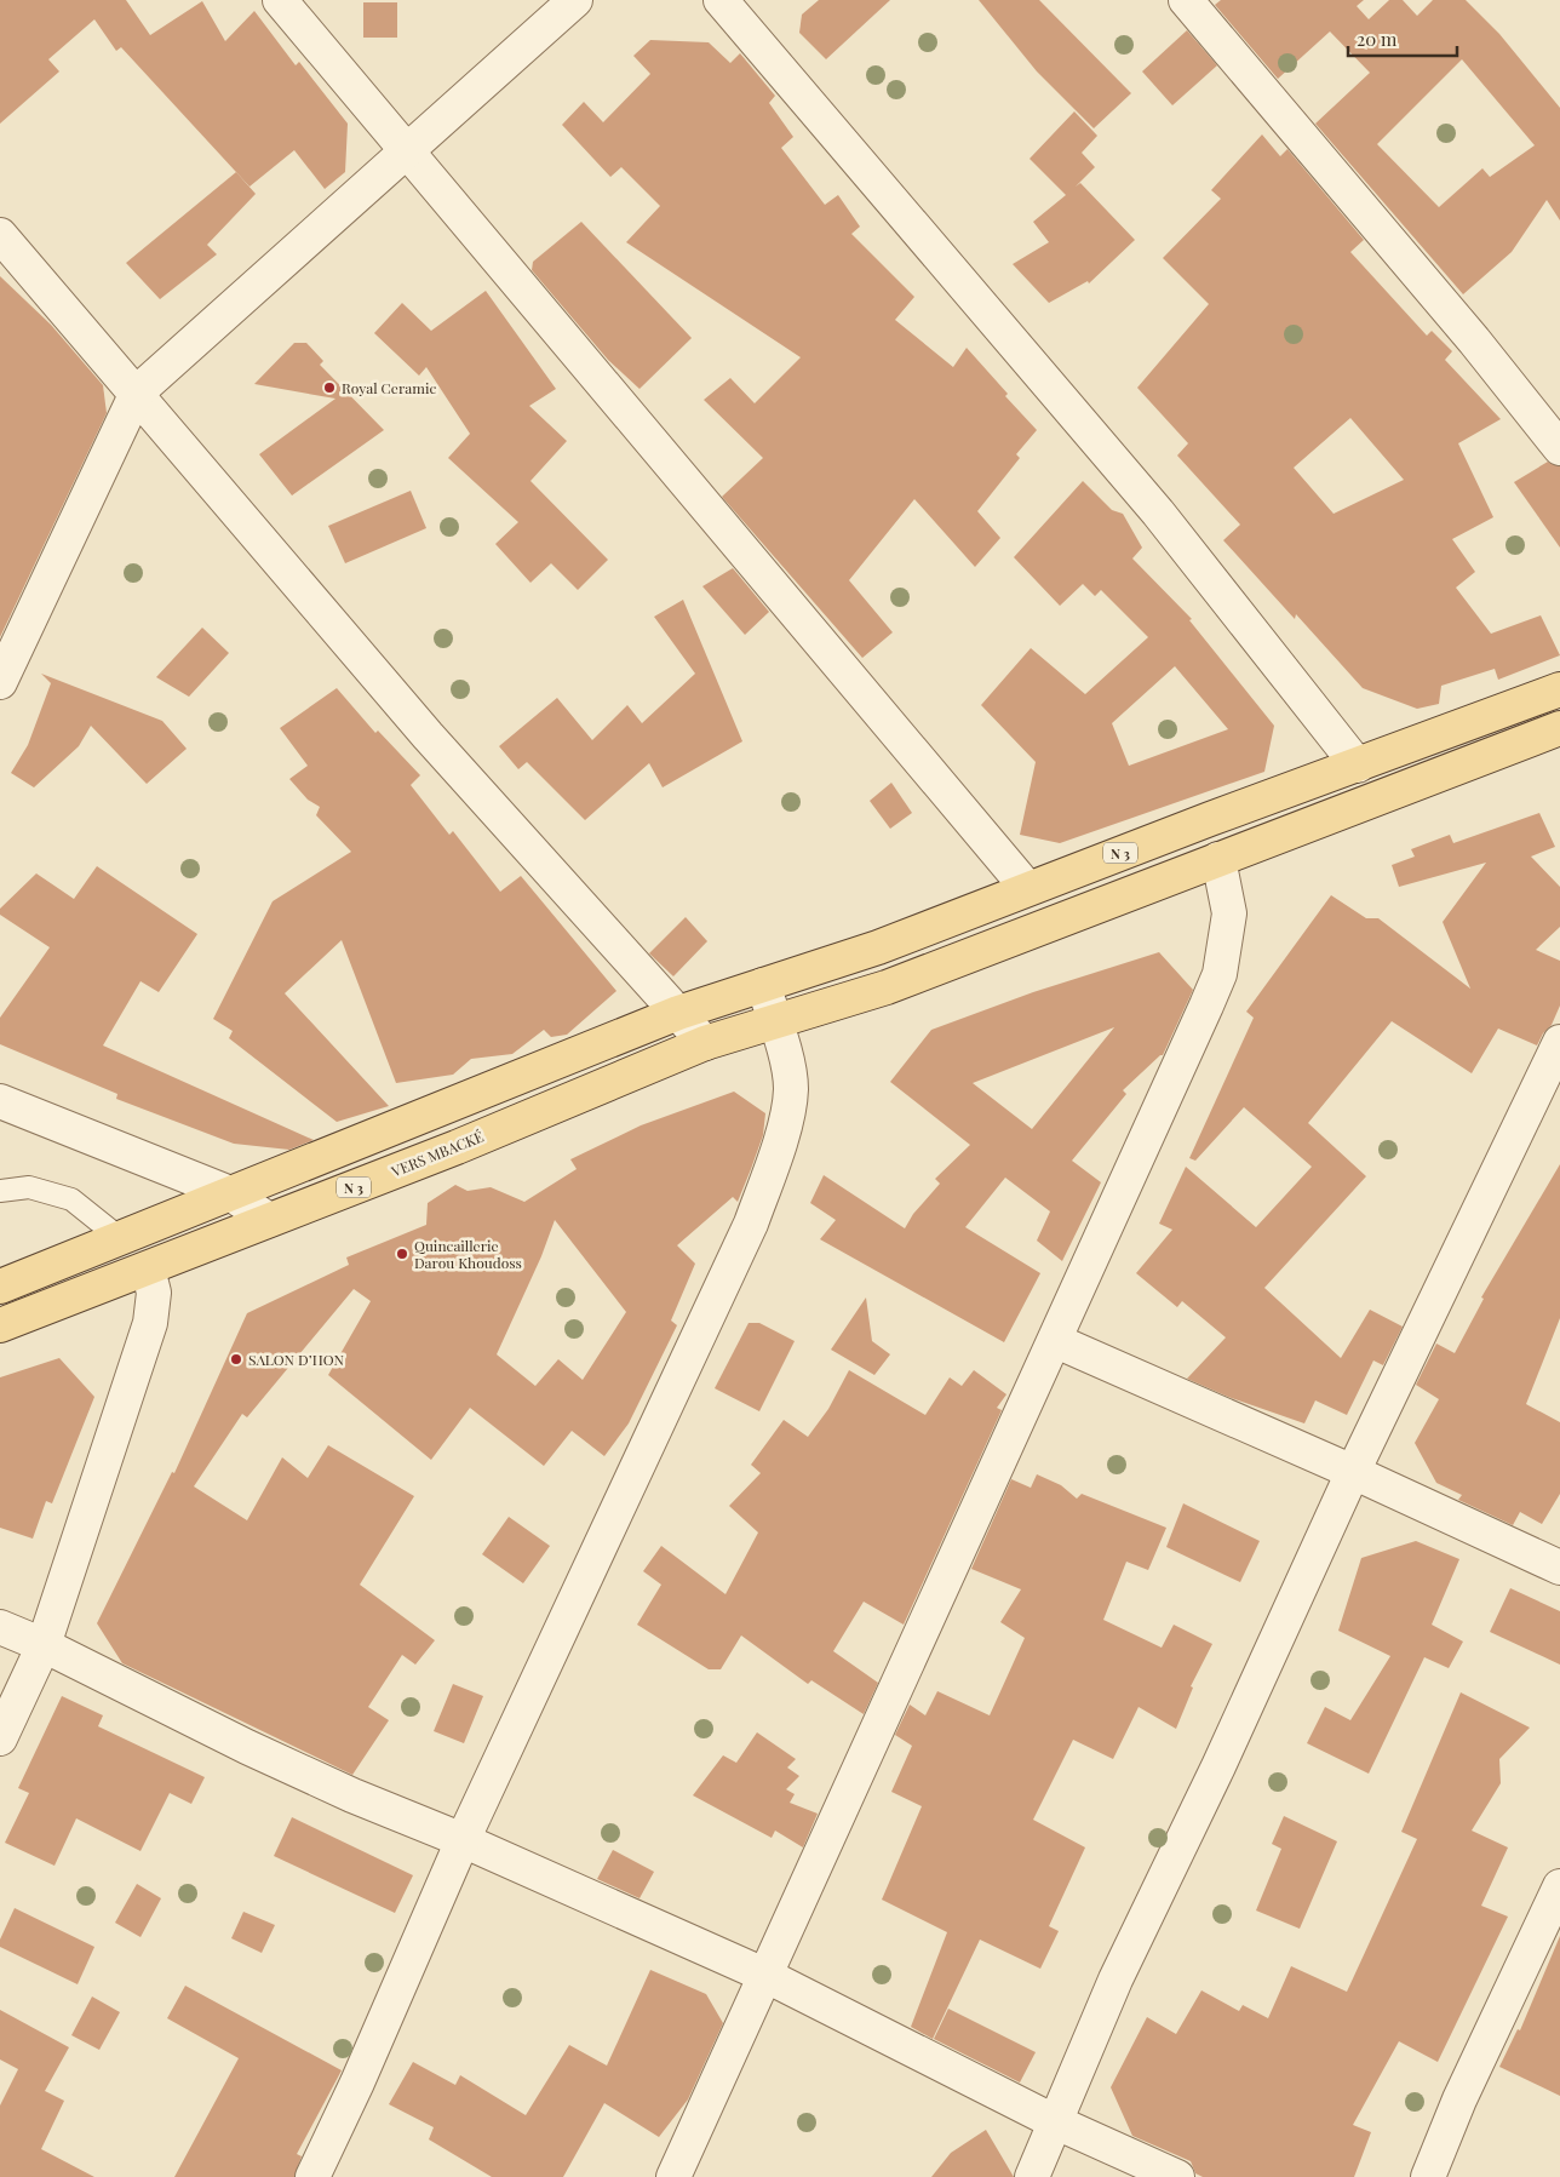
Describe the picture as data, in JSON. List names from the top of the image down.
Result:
{
  "streets": {
    "main road": ["N 3", "VERS MBACKÉ"]
  },
  "crossings": [
    ["N 3", "VERS MBACKÉ"]
  ],
  "places": ["Royal Ceramic", "Quincaillerie Darou Khoudoss", "SALON D’HON"],
  "scale_bar": "20 m"
}
